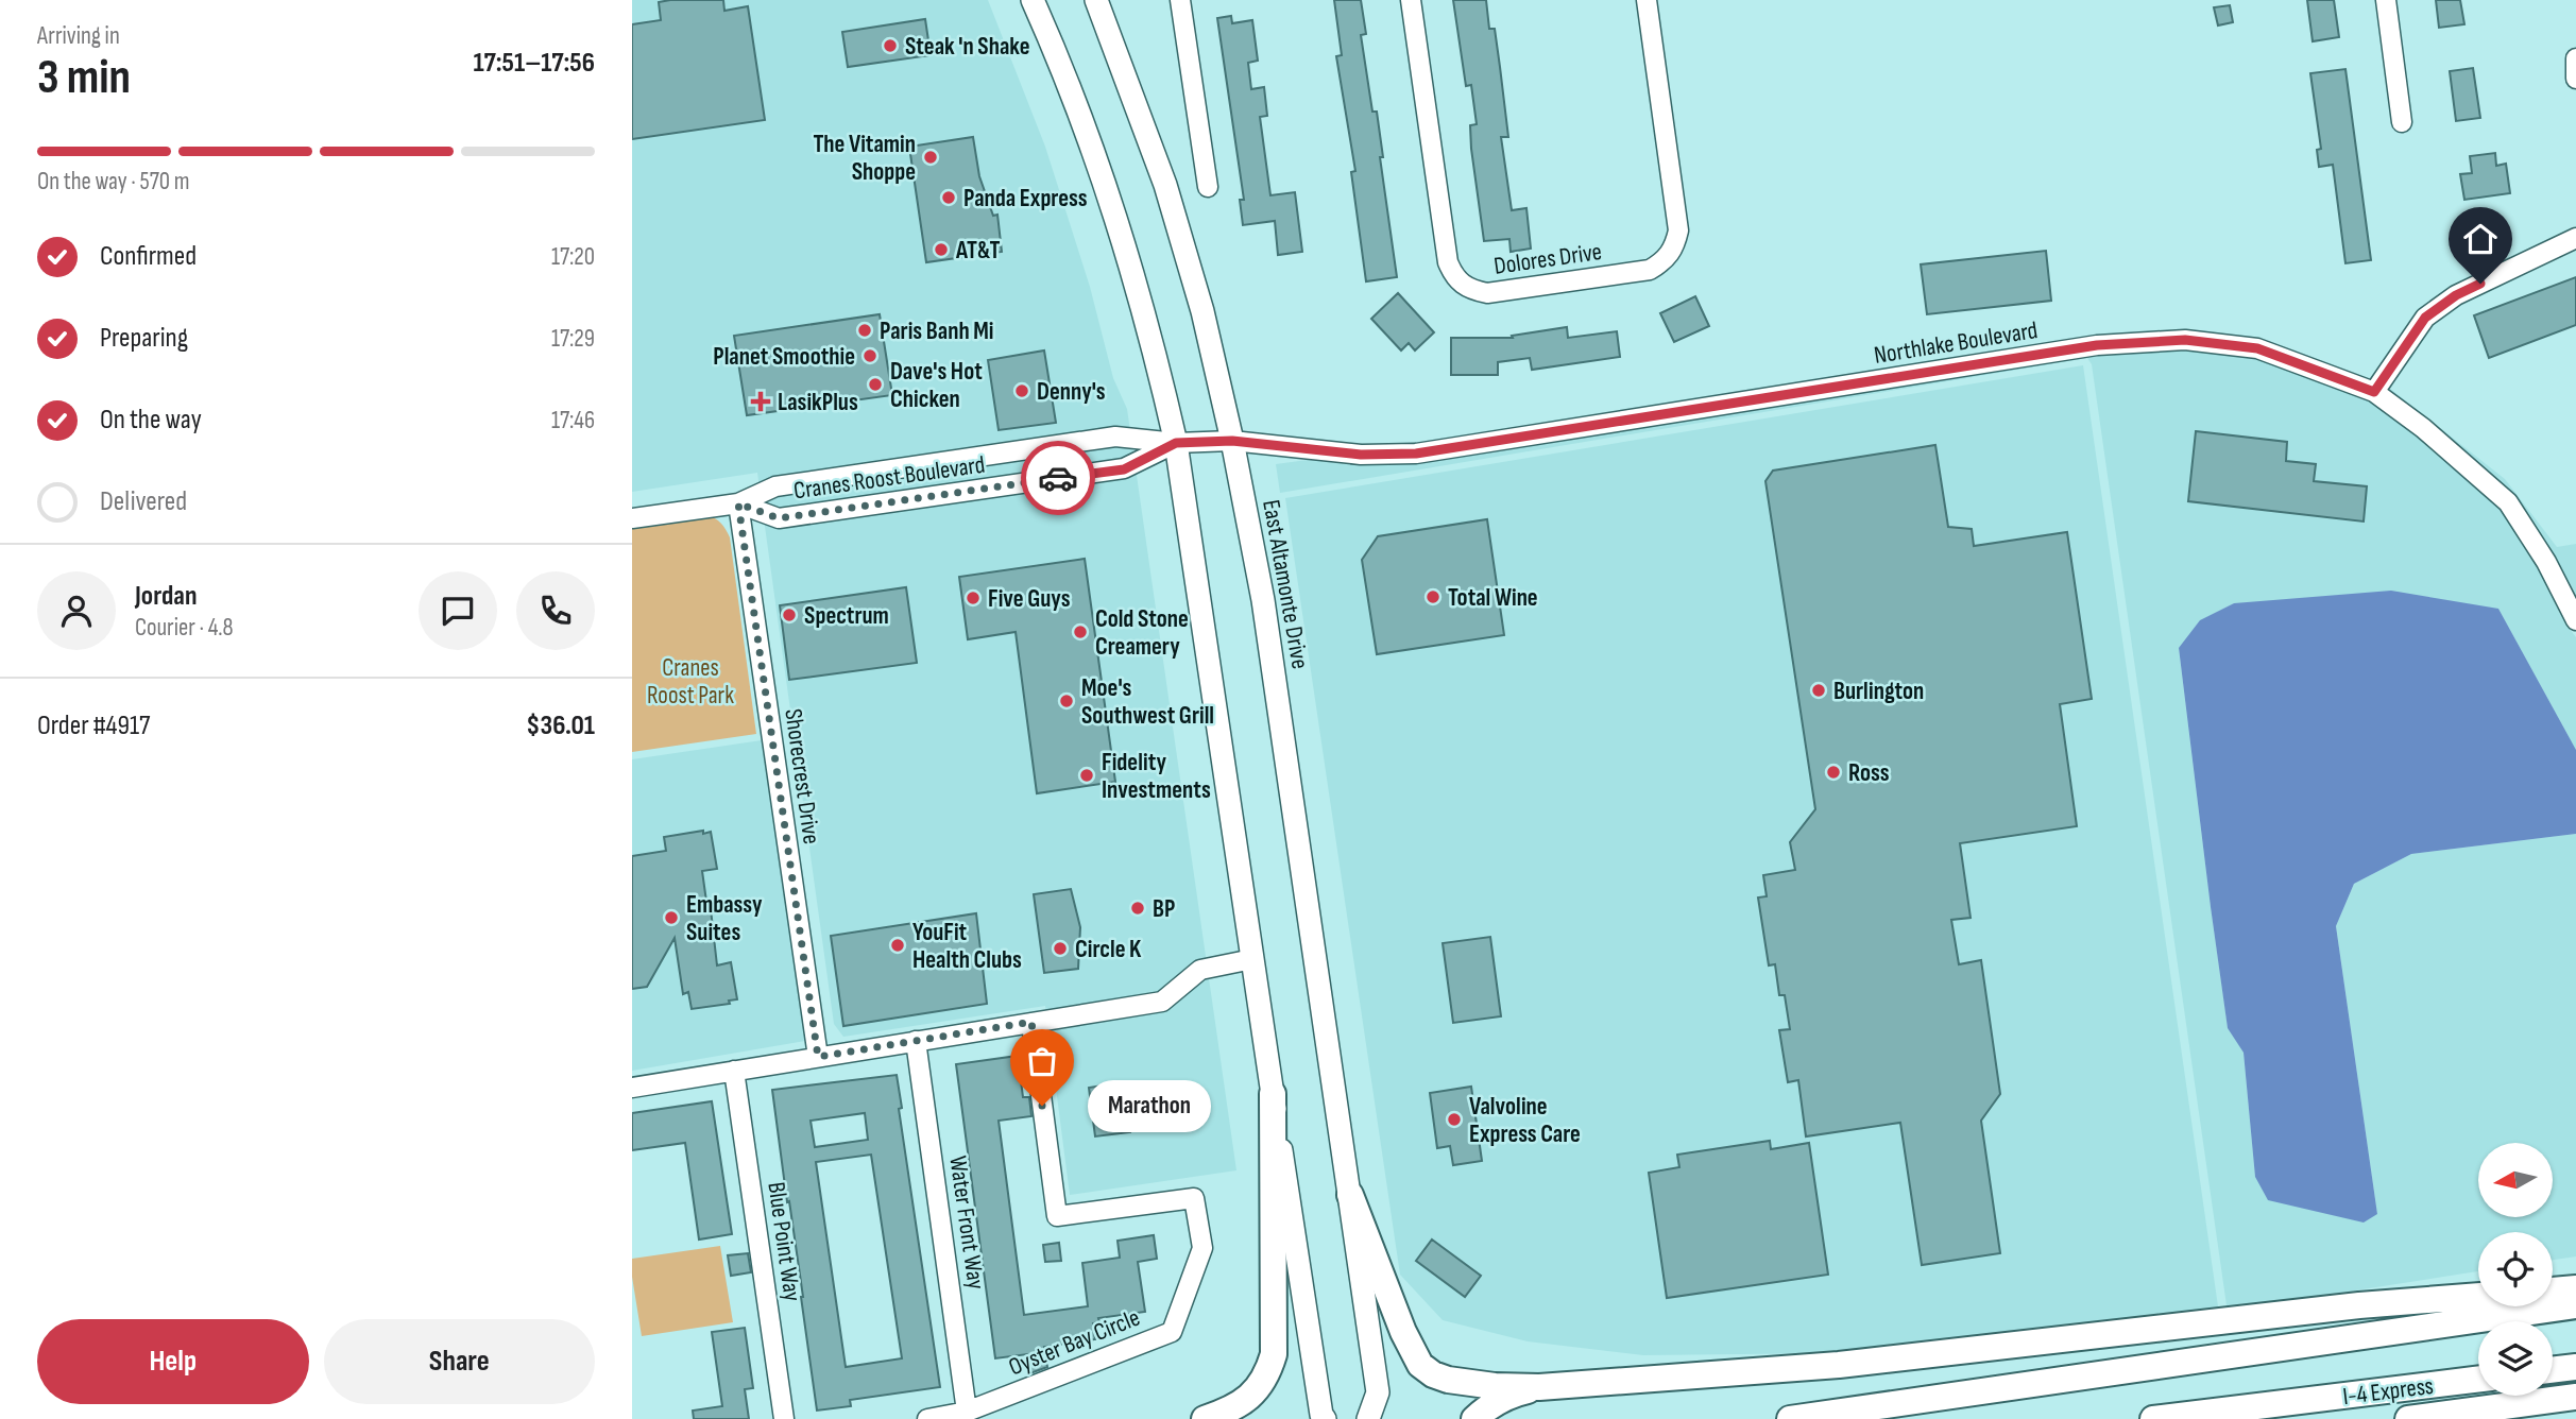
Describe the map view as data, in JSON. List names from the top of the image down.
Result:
{
  "streets": {
    "highway": ["I-4 Express"],
    "main road": ["East Altamonte Drive"],
    "street": [
      "Dolores Drive",
      "Northlake Boulevard",
      "Cranes Roost Boulevard",
      "Shorecrest Drive",
      "Water Front Way",
      "Blue Point Way",
      "Oyster Bay Circle"
    ]
  },
  "crossings": [
    ["Northlake Boulevard", "Cranes Roost Boulevard"],
    ["Northlake Boulevard", "East Altamonte Drive"],
    ["Cranes Roost Boulevard", "East Altamonte Drive"],
    ["Cranes Roost Boulevard", "Shorecrest Drive"],
    ["Water Front Way", "Oyster Bay Circle"]
  ],
  "parks": ["Cranes Roost Park"],
  "places": {
    "other": [
      "Steak 'n Shake",
      "The Vitamin Shoppe",
      "Panda Express",
      "AT&T",
      "Paris Banh Mi",
      "Planet Smoothie",
      "Dave's Hot Chicken",
      "Denny's",
      "Total Wine",
      "Five Guys",
      "Spectrum",
      "Cold Stone Creamery",
      "Burlington",
      "Moe's Southwest Grill",
      "Ross",
      "Fidelity Investments",
      "BP",
      "Embassy Suites",
      "YouFit Health Clubs",
      "Circle K",
      "Marathon",
      "Valvoline Express Care"
    ],
    "health": ["LasikPlus"]
  },
  "north": "left",
  "page": {
    "heading": ["3 min", "Arriving in", "17:51–17:56"],
    "panel": [
      "Jordan",
      "Courier · 4.8",
      "Order #4917",
      "$36.01"
    ],
    "bar": "On the way · 570 m",
    "list": [
      ["Confirmed", "17:20"],
      ["Preparing", "17:29"],
      ["On the way", "17:46"],
      "Delivered"
    ],
    "bubble": "Marathon",
    "buttons": ["Help", "Share"]
  }
}
